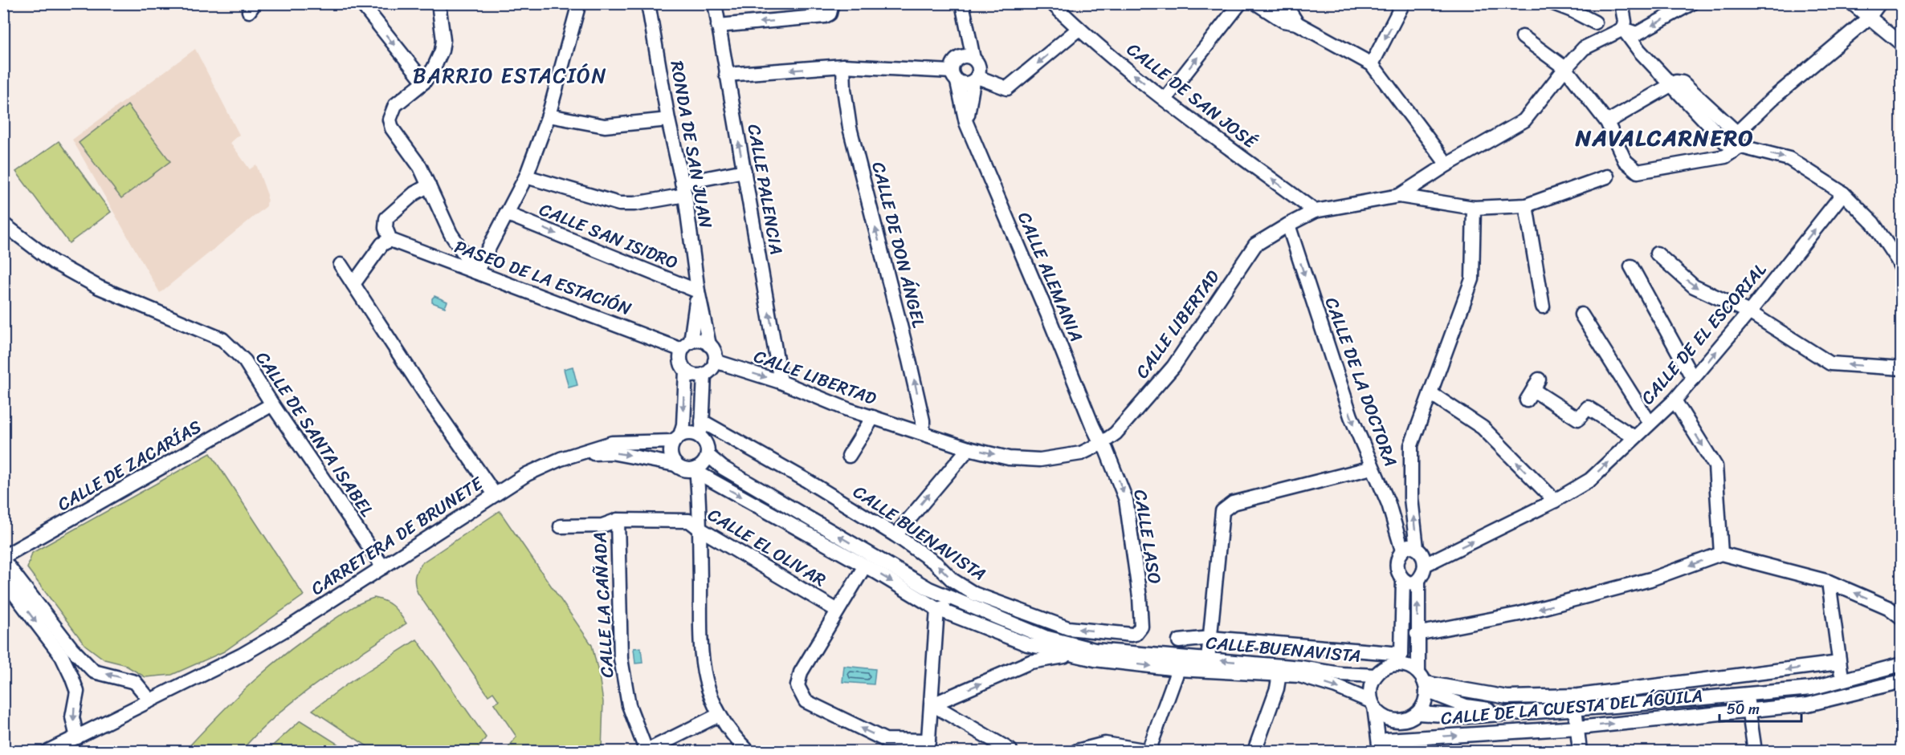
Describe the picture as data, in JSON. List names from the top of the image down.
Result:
{
  "streets": {
    "street": [
      "CALLE DE SAN JOSÉ",
      "RONDA DE SAN JUAN",
      "CALLE PALENCIA",
      "CALLE SAN ISIDRO",
      "CALLE DE DON ÁNGEL",
      "CALLE ALEMANIA",
      "PASEO DE LA ESTACIÓN",
      "CALLE LIBERTAD",
      "CALLE DE EL ESCORIAL",
      "CALLE DE LA DOCTORA",
      "CALLE DE SANTA ISABEL",
      "CALLE DE ZACARÍAS",
      "CALLE BUENAVISTA",
      "CARRETERA DE BRUNETE",
      "CALLE LASO",
      "CALLE EL OLIVAR",
      "CALLE LA CAÑADA",
      "CALLE DE LA CUESTA DEL ÁGUILA"
    ]
  },
  "crossings": [
    ["CALLE DE SAN JOSÉ", "CALLE LIBERTAD"],
    ["RONDA DE SAN JUAN", "CALLE SAN ISIDRO"],
    ["RONDA DE SAN JUAN", "PASEO DE LA ESTACIÓN"],
    ["RONDA DE SAN JUAN", "CALLE LIBERTAD"],
    ["RONDA DE SAN JUAN", "CALLE BUENAVISTA"],
    ["RONDA DE SAN JUAN", "CARRETERA DE BRUNETE"],
    ["CALLE PALENCIA", "CALLE LIBERTAD"],
    ["CALLE DE DON ÁNGEL", "CALLE LIBERTAD"],
    ["CALLE ALEMANIA", "CALLE LIBERTAD"],
    ["CALLE ALEMANIA", "CALLE LASO"],
    ["PASEO DE LA ESTACIÓN", "CALLE LIBERTAD"],
    ["CALLE LIBERTAD", "CALLE DE LA DOCTORA"],
    ["CALLE LIBERTAD", "CALLE LASO"],
    ["CALLE DE EL ESCORIAL", "CALLE DE LA DOCTORA"],
    ["CALLE DE SANTA ISABEL", "CALLE DE ZACARÍAS"],
    ["CALLE DE SANTA ISABEL", "CARRETERA DE BRUNETE"],
    ["CALLE BUENAVISTA", "CARRETERA DE BRUNETE"],
    ["CALLE BUENAVISTA", "CALLE LASO"],
    ["CALLE BUENAVISTA", "CALLE DE LA CUESTA DEL ÁGUILA"],
    ["CALLE EL OLIVAR", "CALLE LA CAÑADA"]
  ],
  "one_way": [
    "CALLE DE SAN JOSÉ",
    "CALLE PALENCIA",
    "CALLE DE DON ÁNGEL",
    "CALLE DE EL ESCORIAL",
    "CALLE DE LA DOCTORA",
    "CALLE LASO"
  ],
  "districts": ["BARRIO ESTACIÓN", "NAVALCARNERO"],
  "scale_bar": "50 m"
}
